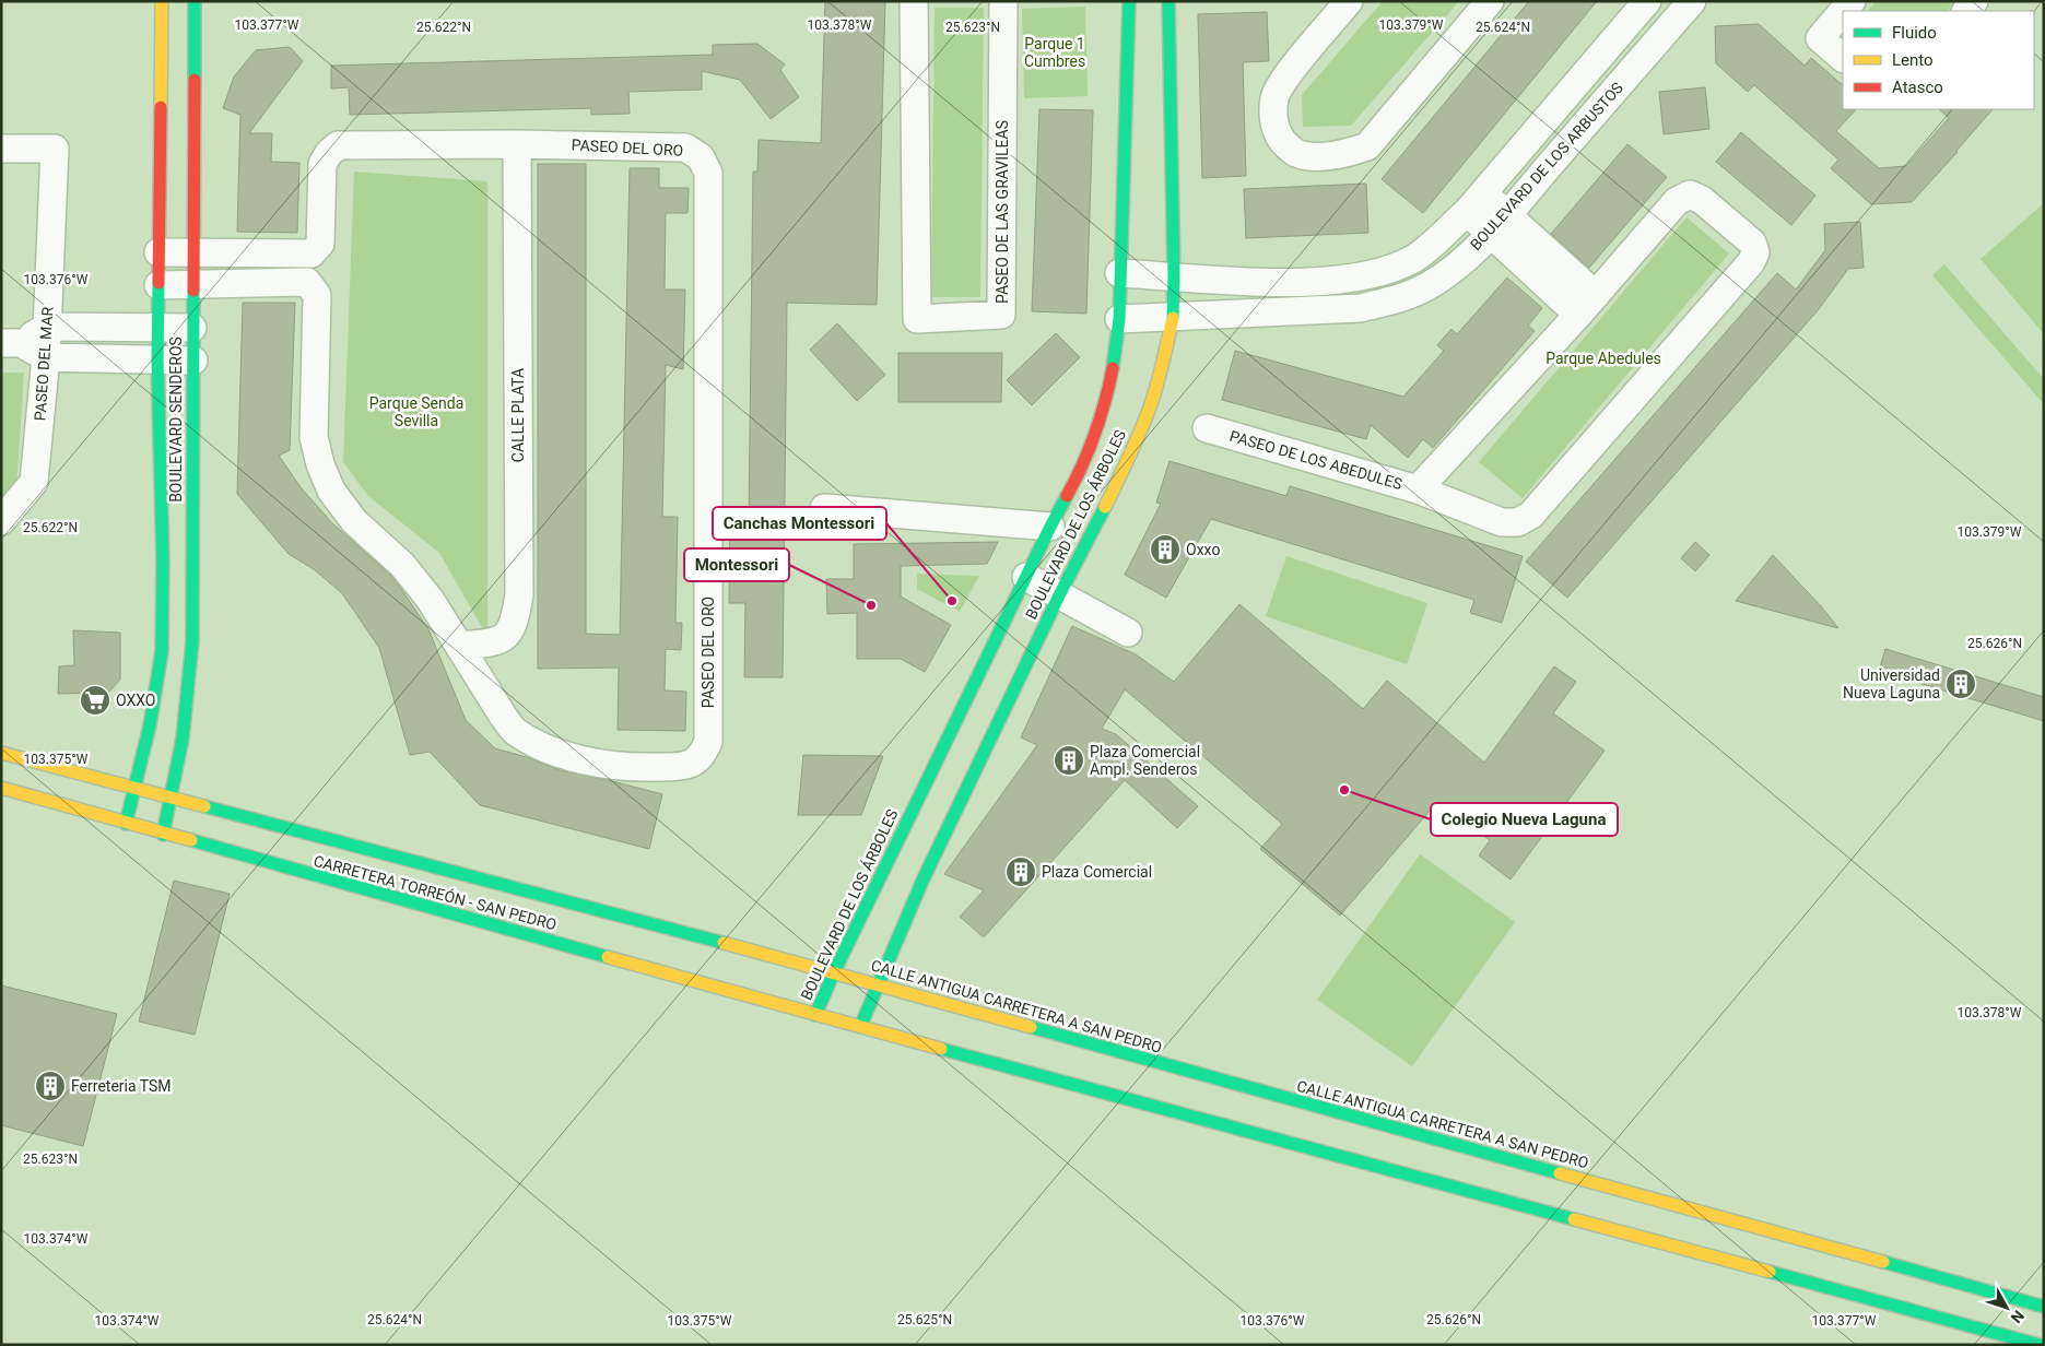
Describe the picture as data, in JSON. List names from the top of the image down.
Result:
{
  "streets": {
    "main road": [
      "BOULEVARD SENDEROS",
      "BOULEVARD DE LOS ÁRBOLES",
      "CARRETERA TORREÓN - SAN PEDRO",
      "CALLE ANTIGUA CARRETERA A SAN PEDRO"
    ],
    "street": [
      "PASEO DEL ORO",
      "BOULEVARD DE LOS ARBUSTOS",
      "PASEO DE LAS GRAVILEAS",
      "PASEO DEL MAR",
      "CALLE PLATA",
      "PASEO DE LOS ABEDULES"
    ]
  },
  "crossings": [
    ["PASEO DEL ORO", "CALLE PLATA"],
    ["PASEO DEL ORO", "BOULEVARD SENDEROS"],
    ["BOULEVARD DE LOS ARBUSTOS", "BOULEVARD DE LOS ÁRBOLES"],
    ["BOULEVARD SENDEROS", "CARRETERA TORREÓN - SAN PEDRO"],
    ["BOULEVARD DE LOS ÁRBOLES", "CARRETERA TORREÓN - SAN PEDRO"],
    ["BOULEVARD DE LOS ÁRBOLES", "CALLE ANTIGUA CARRETERA A SAN PEDRO"],
    ["CARRETERA TORREÓN - SAN PEDRO", "CALLE ANTIGUA CARRETERA A SAN PEDRO"]
  ],
  "parks": ["Parque 1 Cumbres", "Parque Abedules", "Parque Senda Sevilla"],
  "places": {
    "building": [
      "Oxxo",
      "Universidad Nueva Laguna",
      "Plaza Comercial Ampl. Senderos",
      "Plaza Comercial",
      "Ferreteria TSM"
    ],
    "other": ["Canchas Montessori", "Montessori", "Colegio Nueva Laguna"],
    "supermarket": ["OXXO"]
  },
  "legend": ["Fluido", "Lento", "Atasco"],
  "north": "bottom right",
  "coordinates": [
    "103.377°W",
    "103.378°W",
    "103.379°W",
    "25.622°N",
    "25.623°N",
    "25.624°N",
    "103.376°W",
    "25.626°N",
    "103.375°W",
    "103.374°W",
    "25.625°N"
  ]
}
